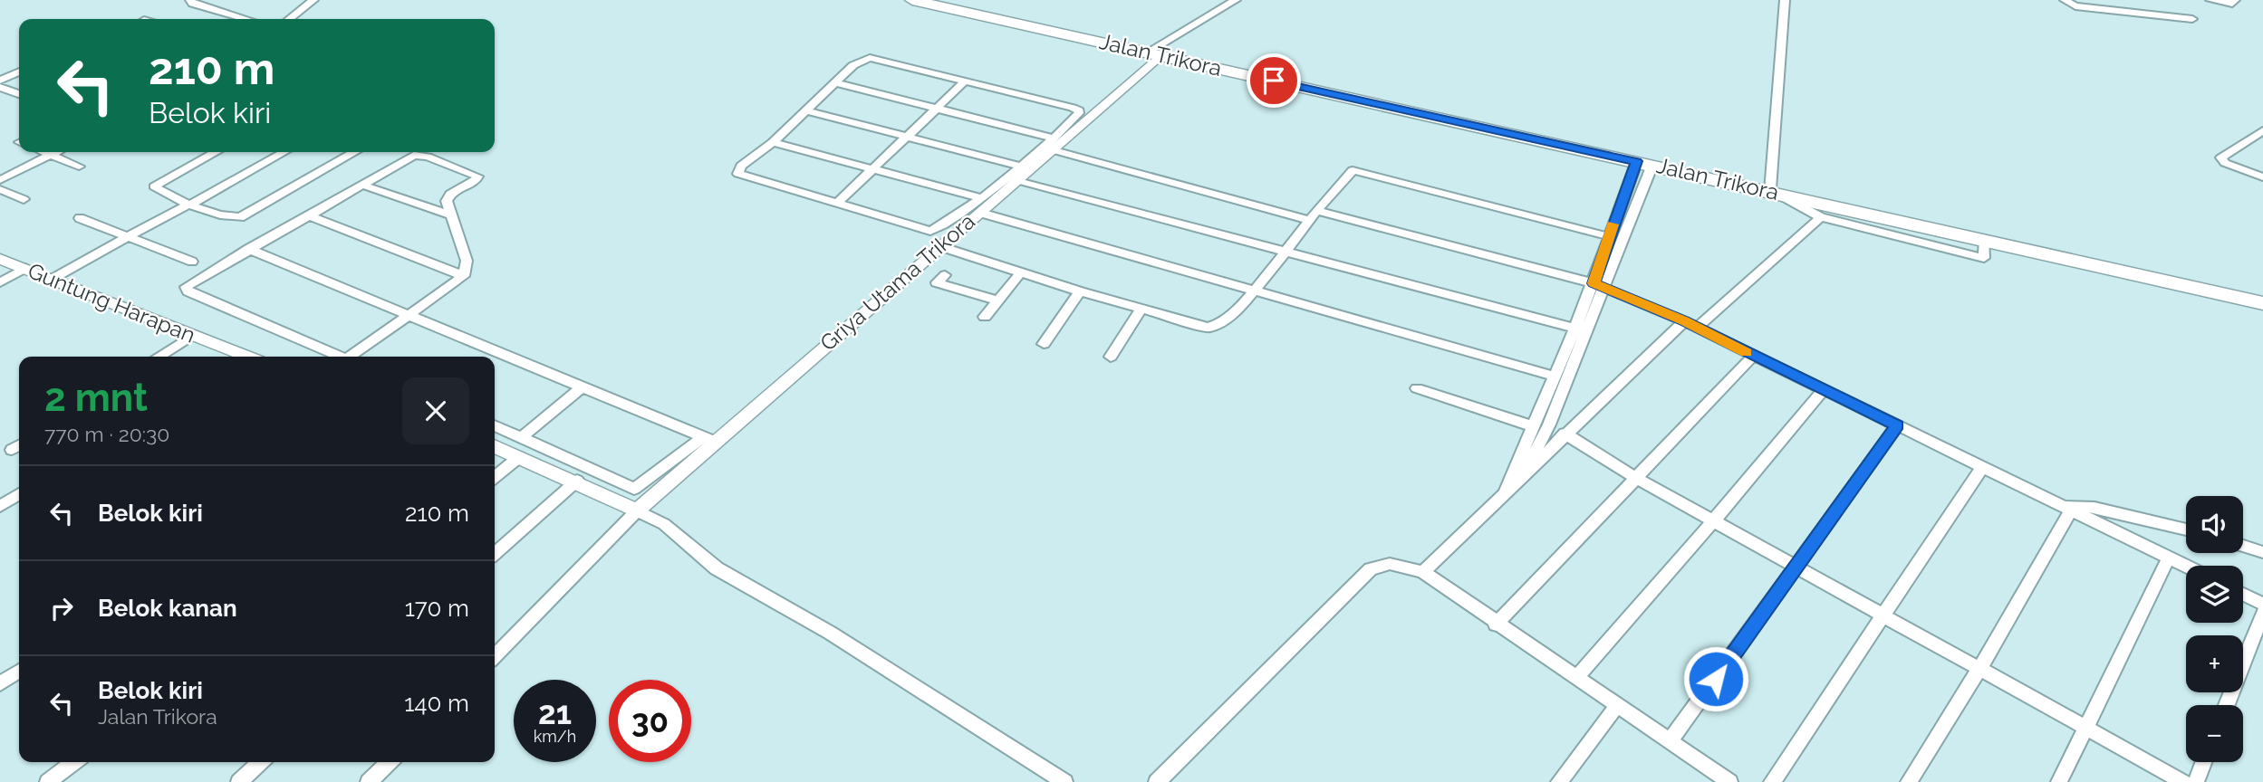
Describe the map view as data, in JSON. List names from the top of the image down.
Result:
{
  "streets": {
    "main road": ["Jalan Trikora"],
    "street": ["Griya Utama Trikora", "Guntung Harapan"]
  },
  "crossings": [
    ["Jalan Trikora", "Griya Utama Trikora"]
  ],
  "page": {
    "turn": ["210 m", "Belok kiri"],
    "heading": ["2 mnt", "770 m · 20:30"],
    "list": [
      {
        "name": "Belok kiri",
        "value": "210 m"
      },
      {
        "name": "Belok kanan",
        "value": "170 m"
      },
      {
        "name": "Belok kiri",
        "note": "Jalan Trikora",
        "value": "140 m"
      }
    ],
    "map_buttons": ["+", "−"],
    "speed": "21 km/h",
    "limit": "30"
  }
}
